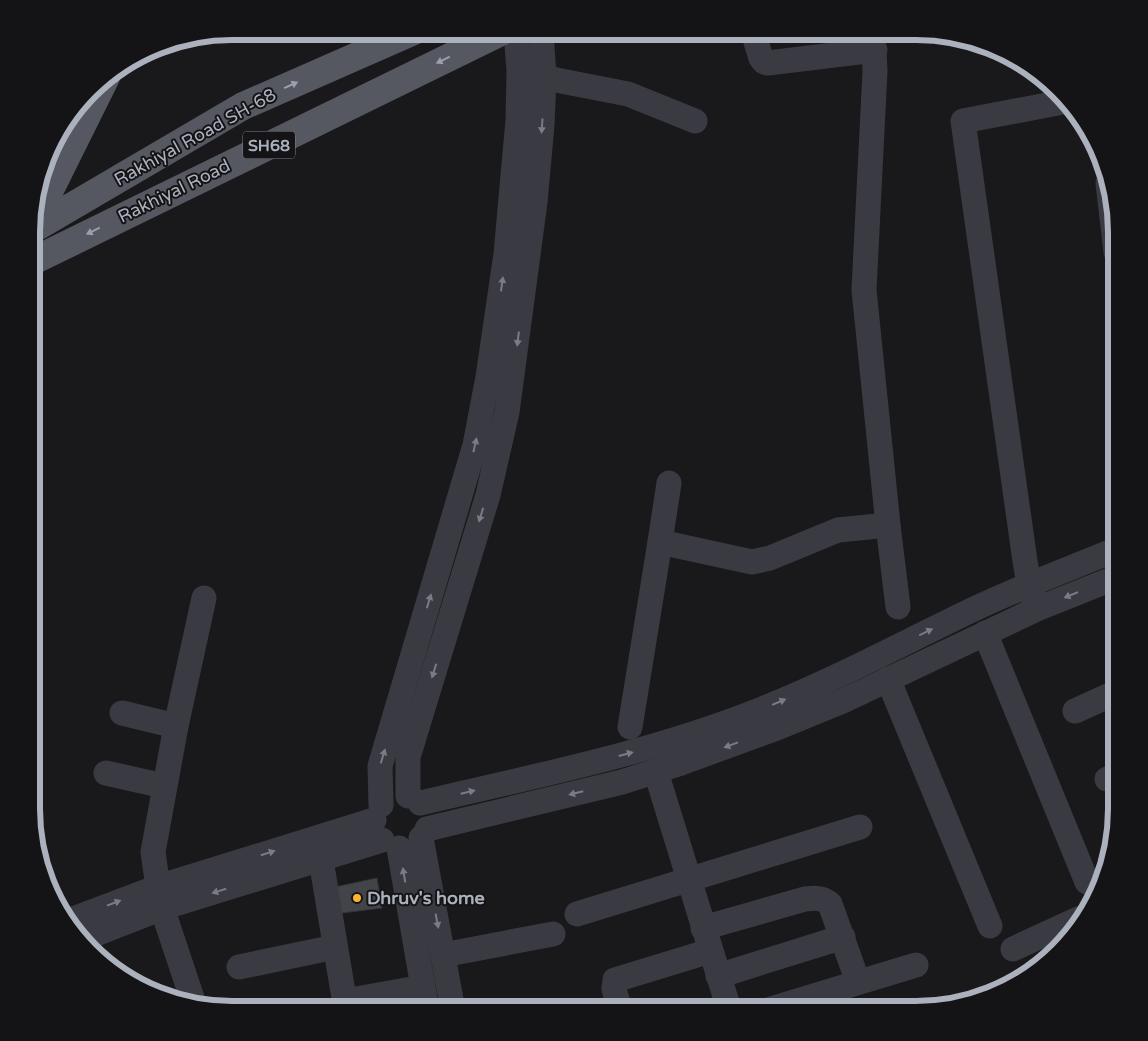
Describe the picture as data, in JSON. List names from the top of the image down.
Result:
{
  "streets": {
    "main road": ["Rakhiyal Road SH-68", "SH68", "Rakhiyal Road"]
  },
  "one_way": ["Rakhiyal Road SH-68", "Rakhiyal Road"],
  "places": ["Dhruv's home"]
}
